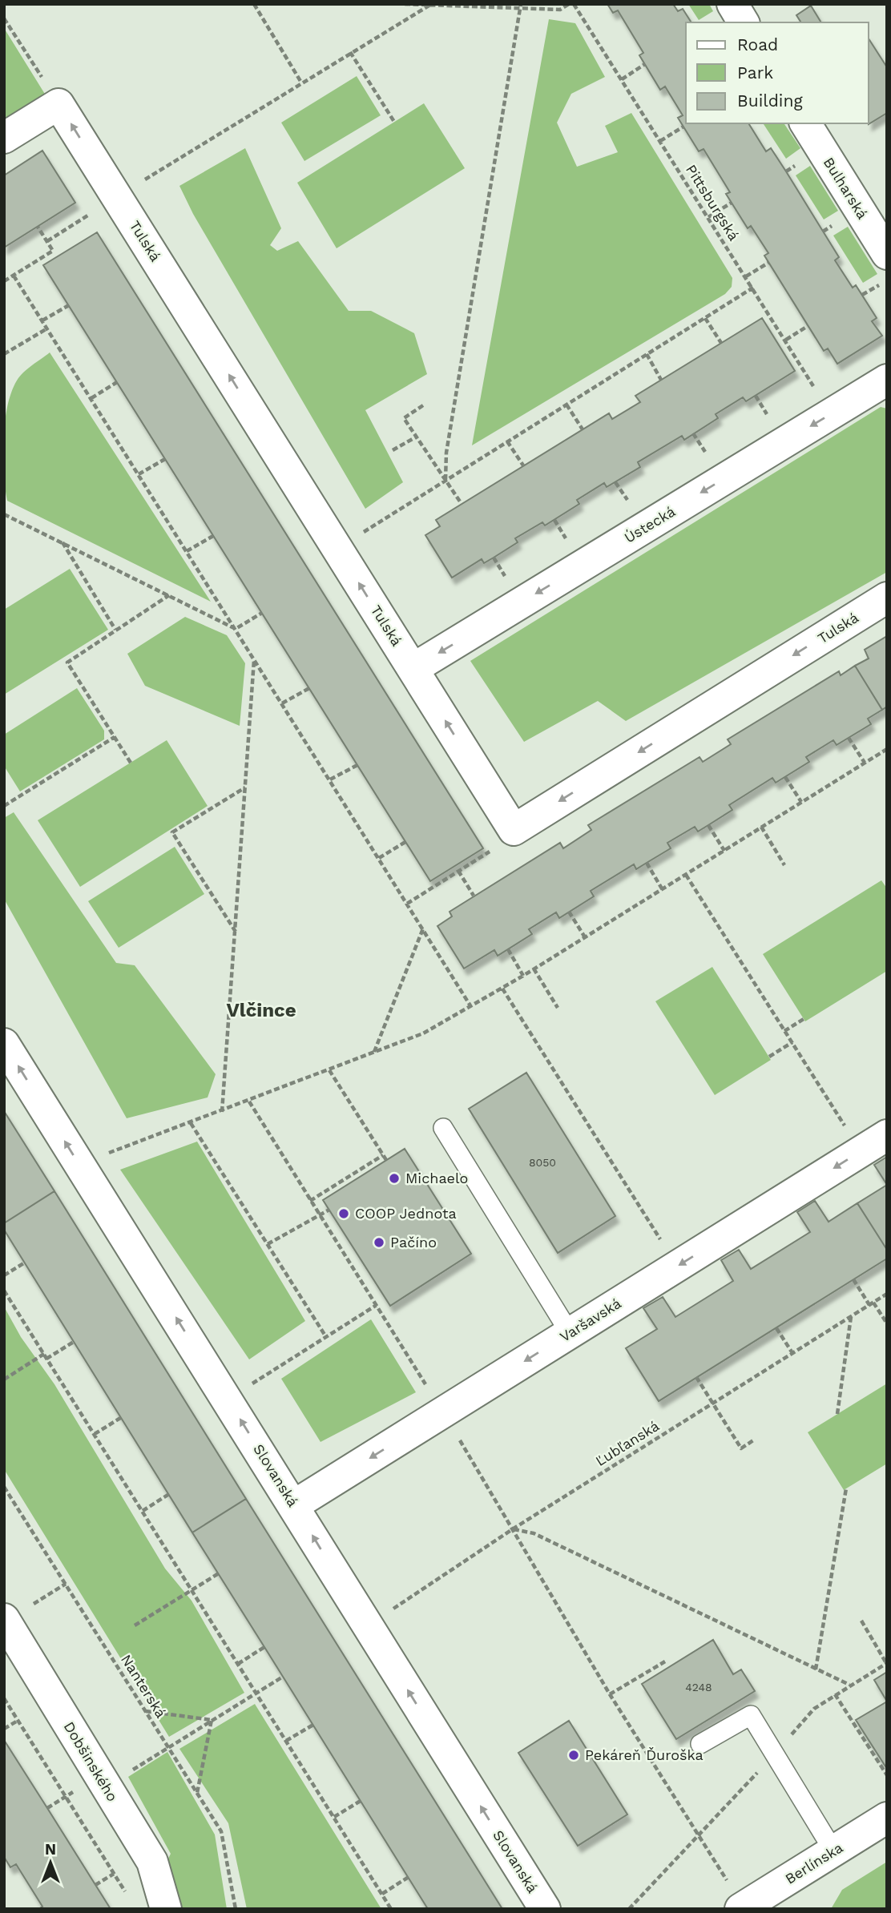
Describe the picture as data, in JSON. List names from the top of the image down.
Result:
{
  "streets": {
    "street": [
      "Bulharská",
      "Tulská",
      "Ústecká",
      "Varšavská",
      "Slovanská",
      "Dobšinského",
      "Berlínska"
    ],
    "path": ["Pittsburgská", "Ľubľanská", "Nanterská"]
  },
  "crossings": [
    ["Pittsburgská", "Ústecká"],
    ["Tulská", "Ústecká"],
    ["Varšavská", "Slovanská"]
  ],
  "one_way": ["Ústecká", "Varšavská", "Slovanská"],
  "districts": ["Vlčince"],
  "places": [
    "Michaelo",
    "COOP Jednota",
    "Pačíno",
    "Pekáreň Ďuroška"
  ],
  "house_numbers": ["8050", "4248"],
  "legend": ["Road", "Park", "Building"],
  "north": "top"
}
